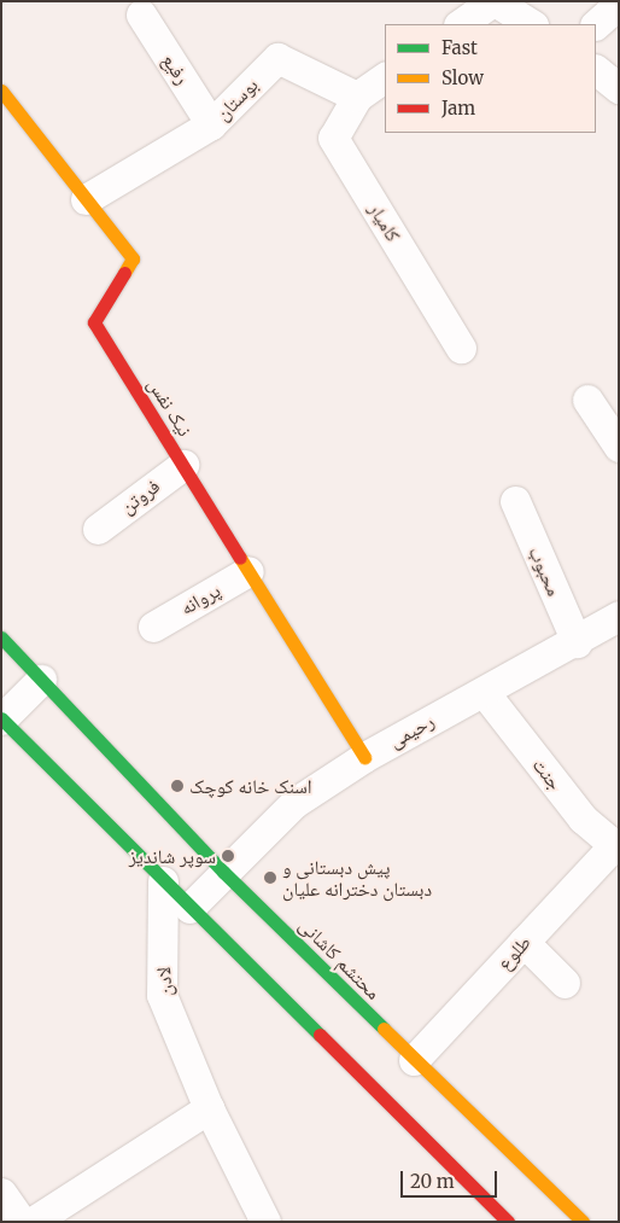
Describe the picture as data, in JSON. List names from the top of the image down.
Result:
{
  "streets": {
    "main road": ["نیک نفس", "محتشم کاشانی"],
    "street": [
      "رفیع",
      "بوستان",
      "کامیار",
      "فروتن",
      "محبوب",
      "پروانه",
      "رحیمی",
      "جنت",
      "طلوع",
      "لادن"
    ]
  },
  "crossings": [
    ["رفیع", "بوستان"],
    ["بوستان", "کامیار"],
    ["بوستان", "نیک نفس"],
    ["نیک نفس", "فروتن"],
    ["نیک نفس", "پروانه"],
    ["نیک نفس", "رحیمی"],
    ["محبوب", "رحیمی"],
    ["رحیمی", "جنت"],
    ["رحیمی", "محتشم کاشانی"],
    ["جنت", "طلوع"],
    ["طلوع", "محتشم کاشانی"]
  ],
  "places": ["اسنک خانه کوچک", "سوپر شاندیز", "پیش دبستانی و دبستان دخترانه علیان"],
  "legend": ["Fast", "Slow", "Jam"],
  "scale_bar": "20 m"
}
